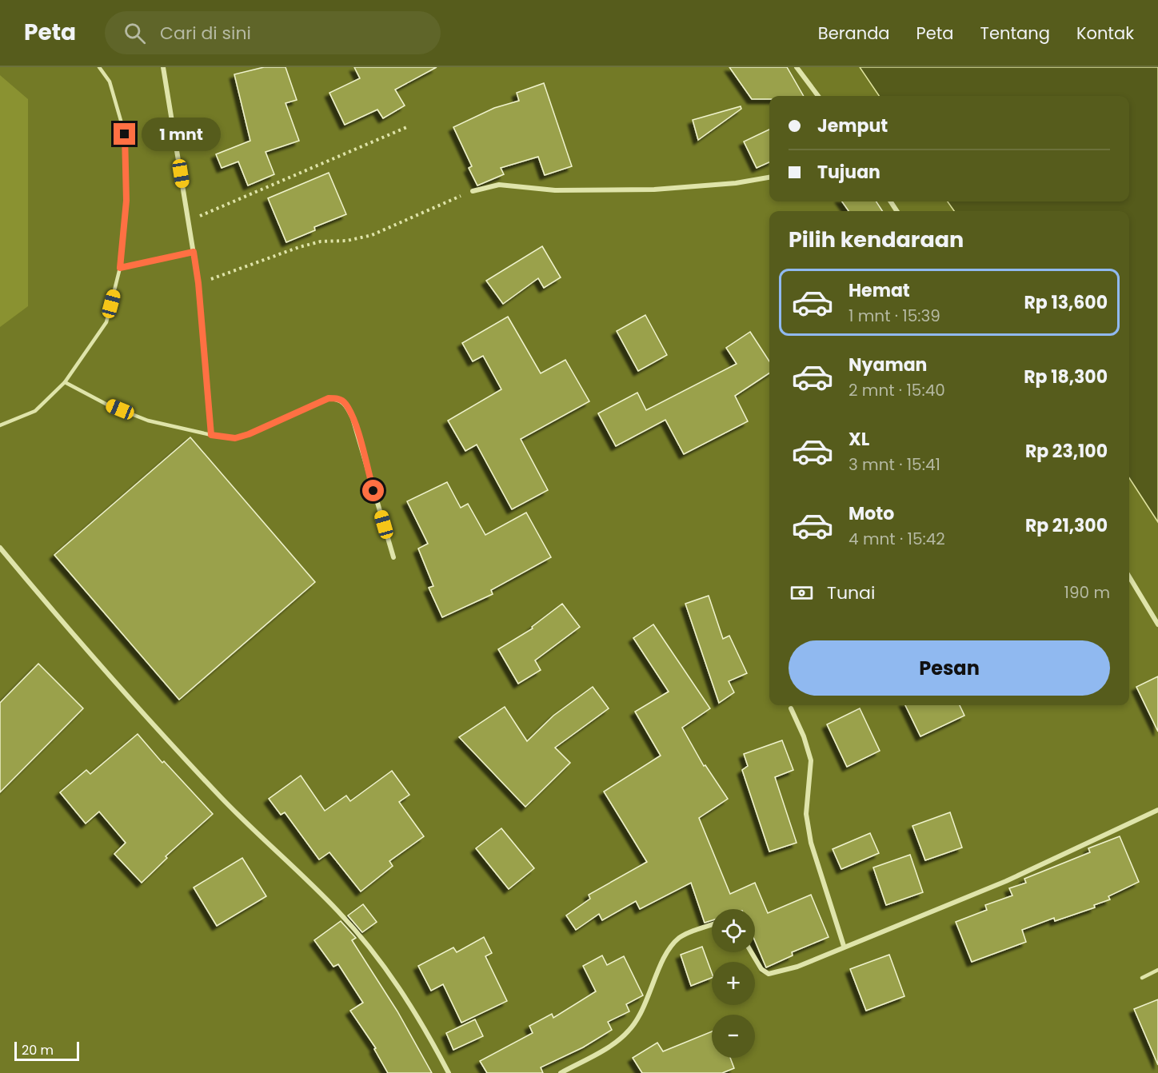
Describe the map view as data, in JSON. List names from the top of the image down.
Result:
{
  "scale_bar": "20 m",
  "page": {
    "header": "Peta",
    "search": "Cari di sini",
    "nav": [
      "Beranda",
      "Peta",
      "Tentang",
      "Kontak"
    ],
    "banner": ["Jemput", "Tujuan"],
    "bubble": "1 mnt",
    "heading": "Pilih kendaraan",
    "list": [
      {
        "name": "Hemat",
        "note": "1 mnt · 15:39",
        "value": "Rp 13,600"
      },
      {
        "name": "Nyaman",
        "note": "2 mnt · 15:40",
        "value": "Rp 18,300"
      },
      {
        "name": "XL",
        "note": "3 mnt · 15:41",
        "value": "Rp 23,100"
      },
      {
        "name": "Moto",
        "note": "4 mnt · 15:42",
        "value": "Rp 21,300"
      }
    ],
    "pay": ["Tunai", "190 m"],
    "buttons": "Pesan",
    "map_buttons": ["+", "−"],
    "scale": "20 m"
  }
}
